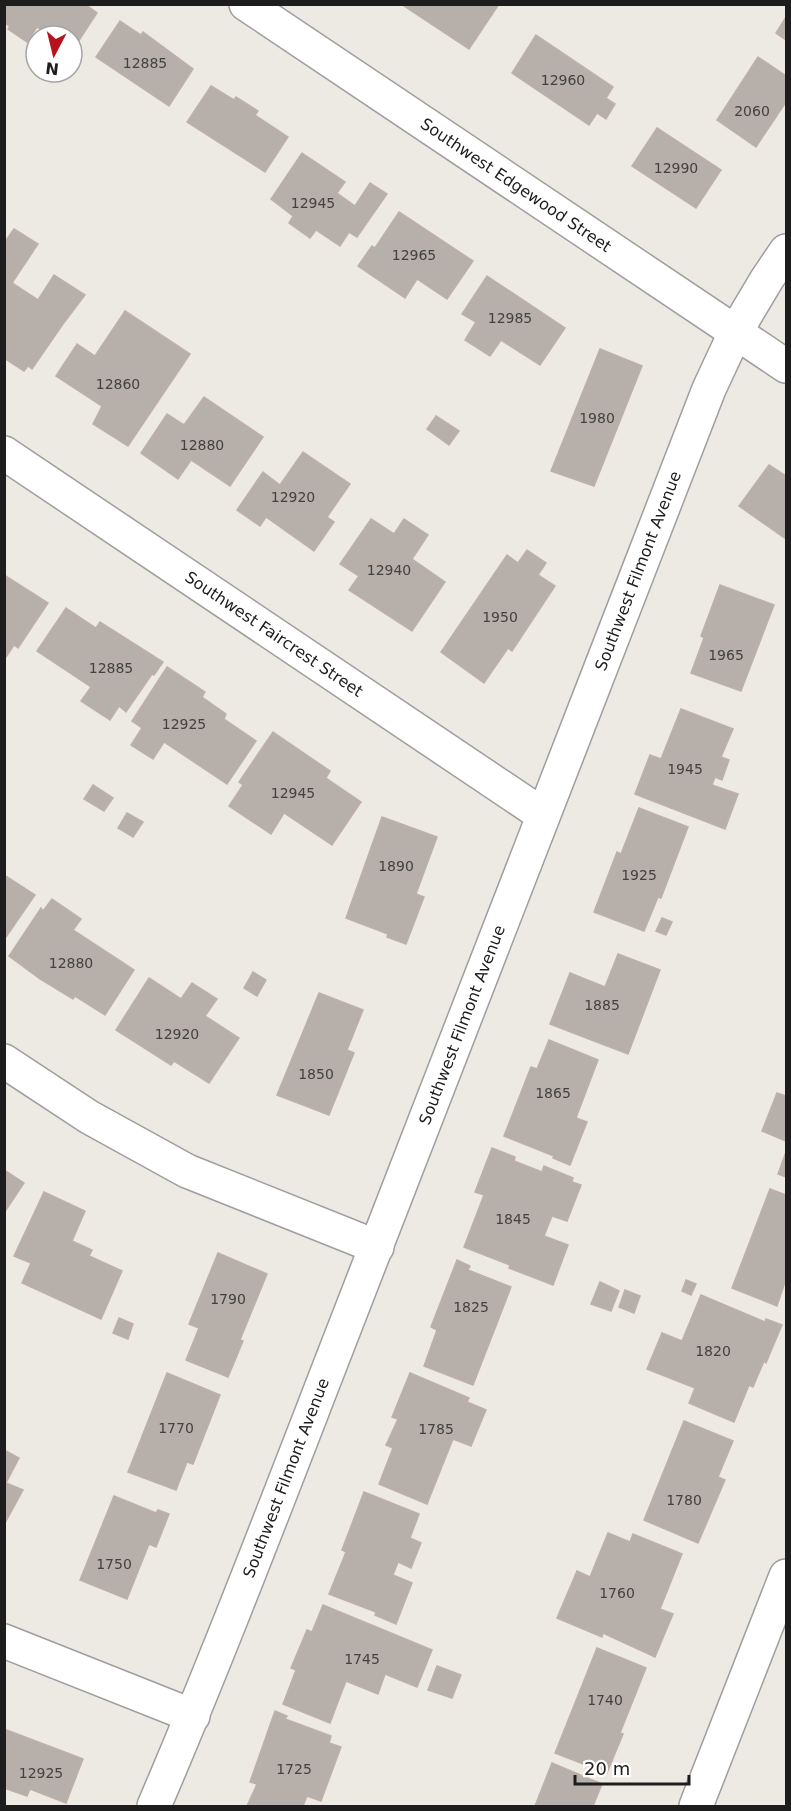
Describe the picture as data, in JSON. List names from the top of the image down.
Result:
{
  "streets": {
    "street": ["Southwest Edgewood Street", "Southwest Filmont Avenue", "Southwest Faircrest Street"]
  },
  "crossings": [
    ["Southwest Edgewood Street", "Southwest Filmont Avenue"],
    ["Southwest Filmont Avenue", "Southwest Faircrest Street"]
  ],
  "house_numbers": [
    "12885",
    "12960",
    "2060",
    "12990",
    "12945",
    "12965",
    "12985",
    "12860",
    "1980",
    "12880",
    "12920",
    "12940",
    "1950",
    "1965",
    "12885",
    "12925",
    "1945",
    "12945",
    "1890",
    "1925",
    "12880",
    "1885",
    "12920",
    "1850",
    "1865",
    "1845",
    "1790",
    "1825",
    "1820",
    "1770",
    "1785",
    "1780",
    "1750",
    "1760",
    "1745",
    "1740",
    "1725",
    "12925"
  ],
  "scale_bar": "20 m",
  "north": "bottom"
}
